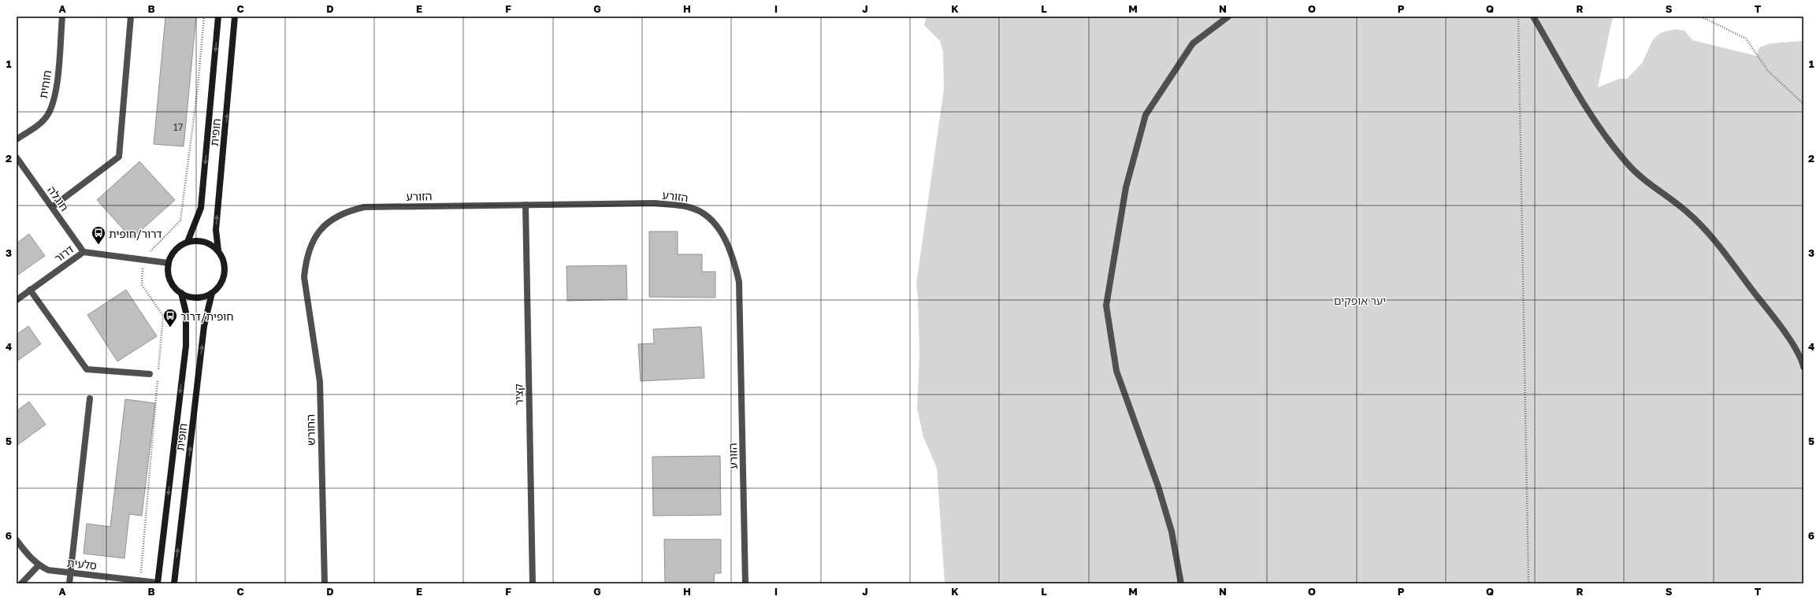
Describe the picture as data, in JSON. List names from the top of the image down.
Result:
{
  "streets": {
    "main road": ["חופית"],
    "street": [
      "חוחית",
      "הזורע",
      "חוגלה",
      "דרור",
      "קציר",
      "החורש",
      "סלעית"
    ]
  },
  "crossings": [
    ["חופית", "דרור"],
    ["חופית", "סלעית"],
    ["הזורע", "קציר"],
    ["הזורע", "החורש"],
    ["חוגלה", "דרור"]
  ],
  "parks": ["יער אופקים"],
  "places": {
    "bus stop": ["דרור/חופית", "חופית/דרור"]
  },
  "house_numbers": ["17"],
  "grid": {
    "columns": [
      "A",
      "B",
      "C",
      "D",
      "E",
      "F",
      "G",
      "H",
      "I",
      "J",
      "K",
      "L",
      "M",
      "N",
      "O",
      "P",
      "Q",
      "R",
      "S",
      "T"
    ],
    "rows": [
      "1",
      "2",
      "3",
      "4",
      "5",
      "6"
    ]
  }
}
